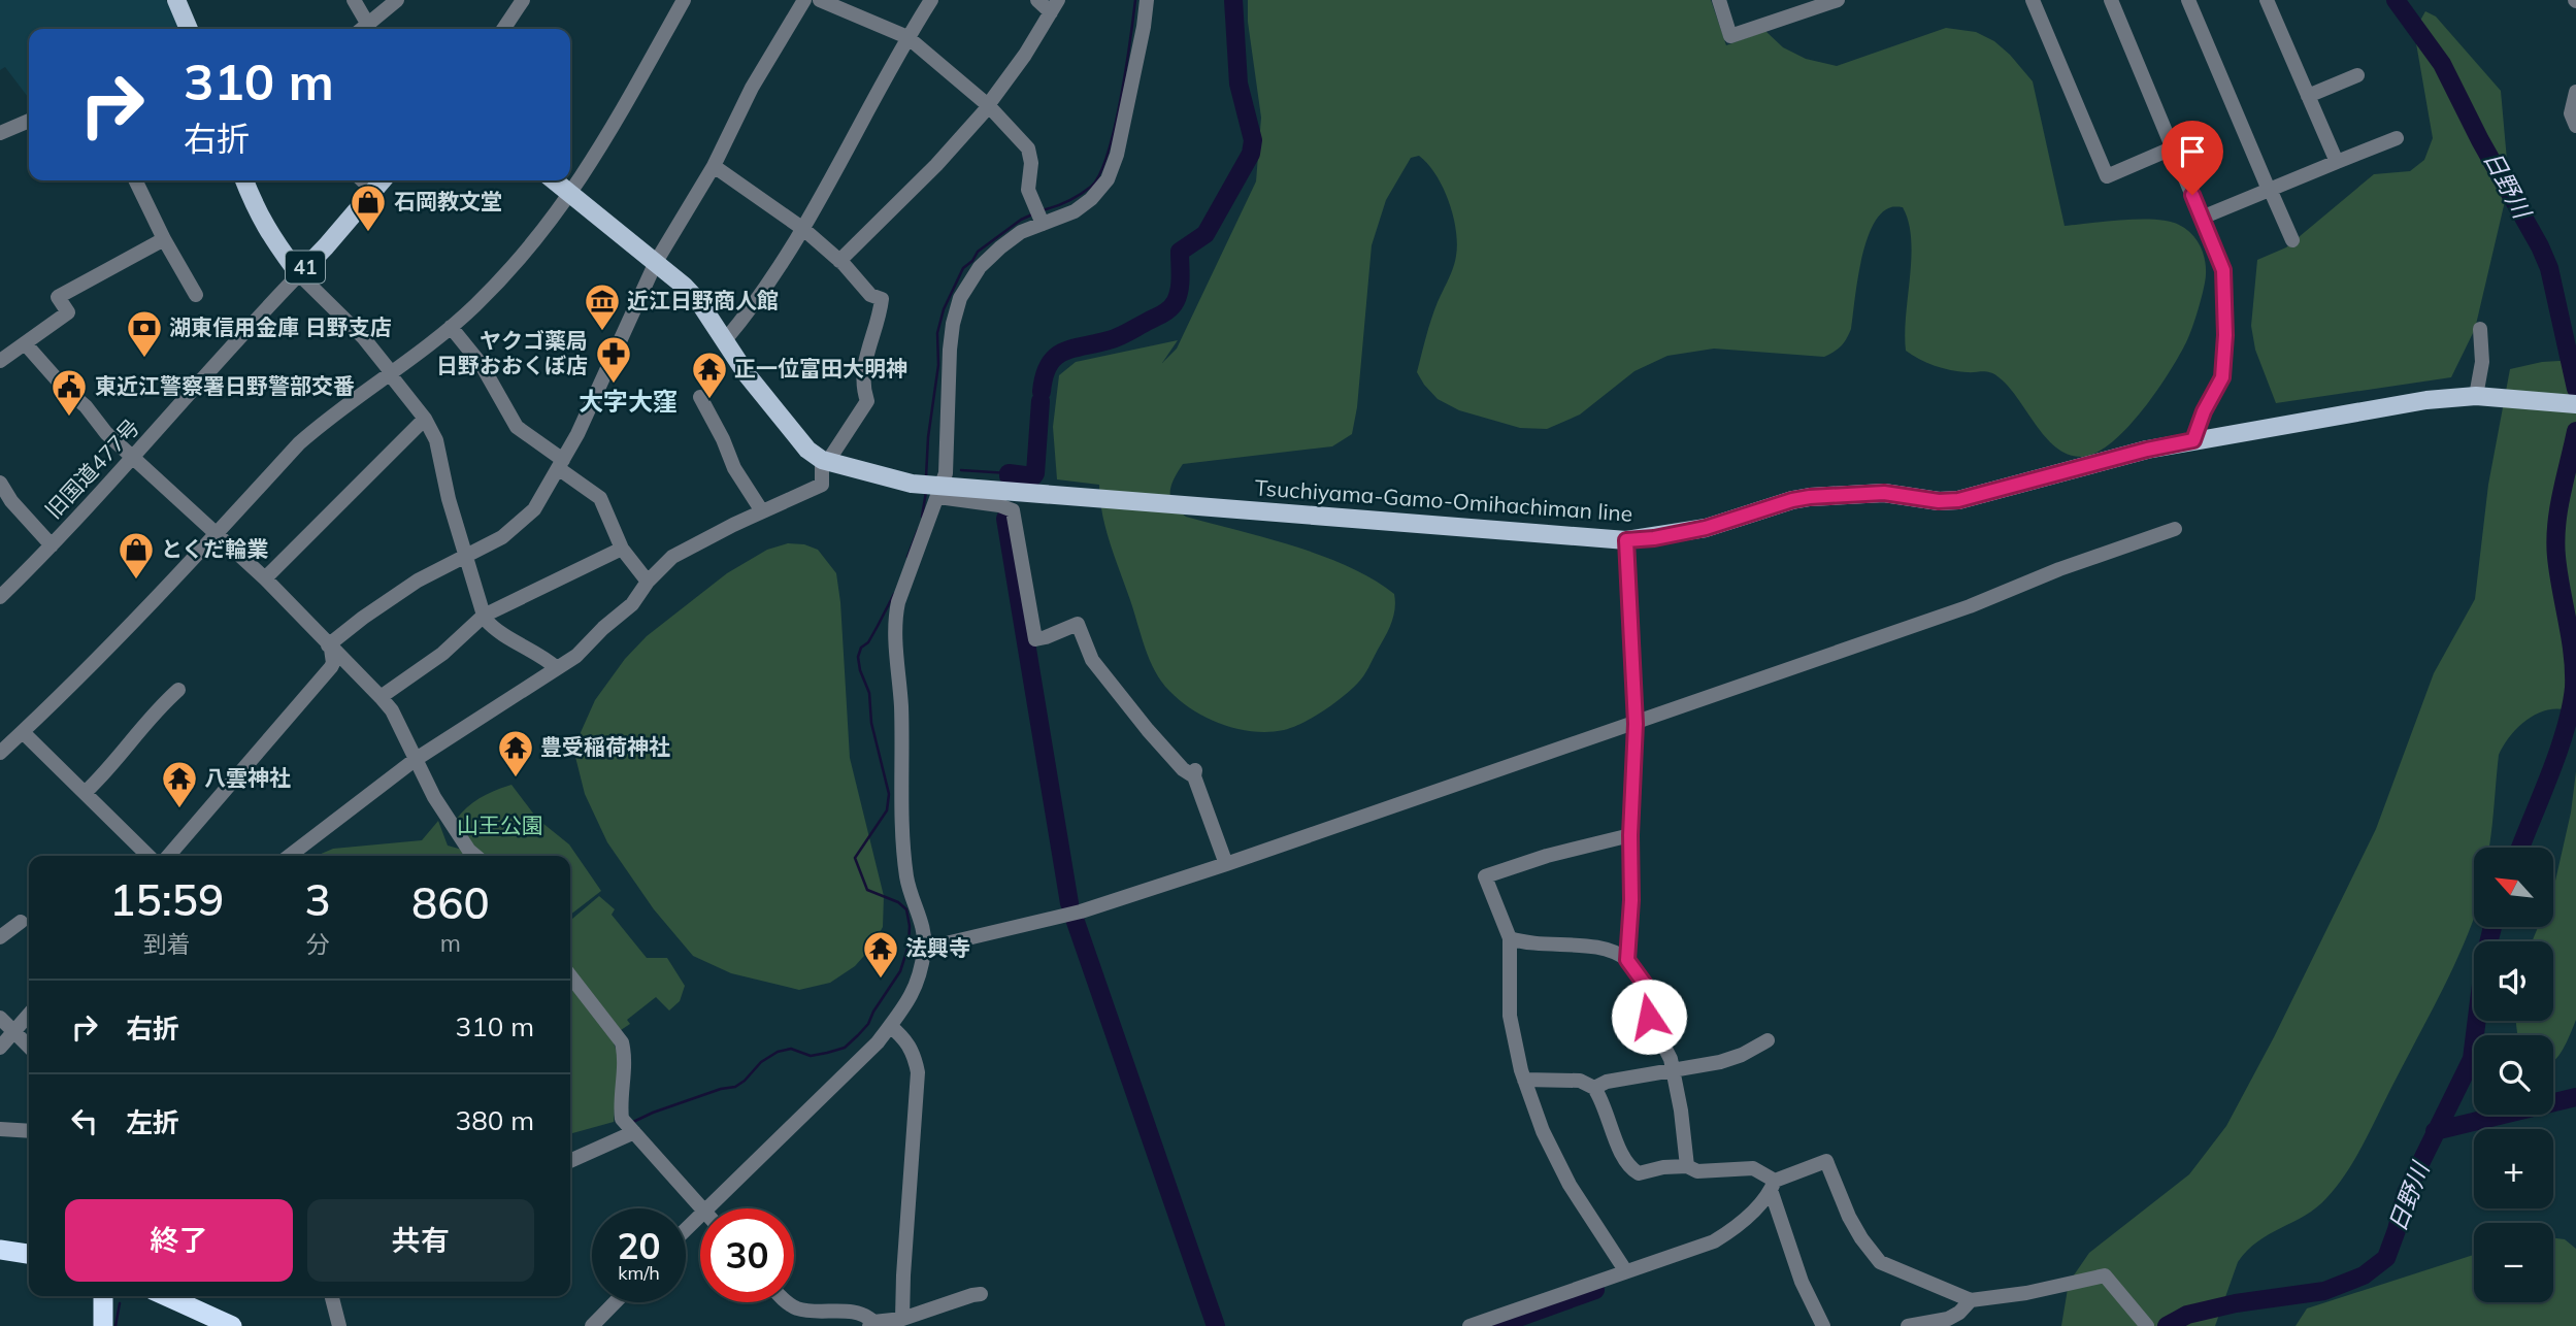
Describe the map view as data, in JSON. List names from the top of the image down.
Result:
{
  "streets": {
    "main road": ["41", "Tsuchiyama-Gamo-Omihachiman line"],
    "street": ["旧国道477号"]
  },
  "crossings": [
    ["41", "旧国道477号"]
  ],
  "districts": ["大字大窪"],
  "water": ["日野川"],
  "parks": ["山王公園"],
  "places": {
    "shop": ["石岡教文堂", "とくだ輪業"],
    "museum": ["近江日野商人館"],
    "bank": ["湖東信用金庫 日野支店"],
    "pharmacy": ["ヤクゴ薬局 日野おおくぼ店"],
    "temple": [
      "正一位富田大明神",
      "豊受稲荷神社",
      "八雲神社",
      "法興寺"
    ],
    "public building": ["東近江警察署日野警部交番"]
  },
  "north": "top left",
  "page": {
    "turn": ["310 m", "右折"],
    "map_buttons": ["+", "−"],
    "eta": [
      "15:59",
      "到着",
      "3",
      "分",
      "860",
      "m"
    ],
    "list": [
      {
        "name": "右折",
        "value": "310 m"
      },
      {
        "name": "左折",
        "value": "380 m"
      }
    ],
    "buttons": ["終了", "共有"],
    "speed": "20 km/h",
    "limit": "30"
  }
}
